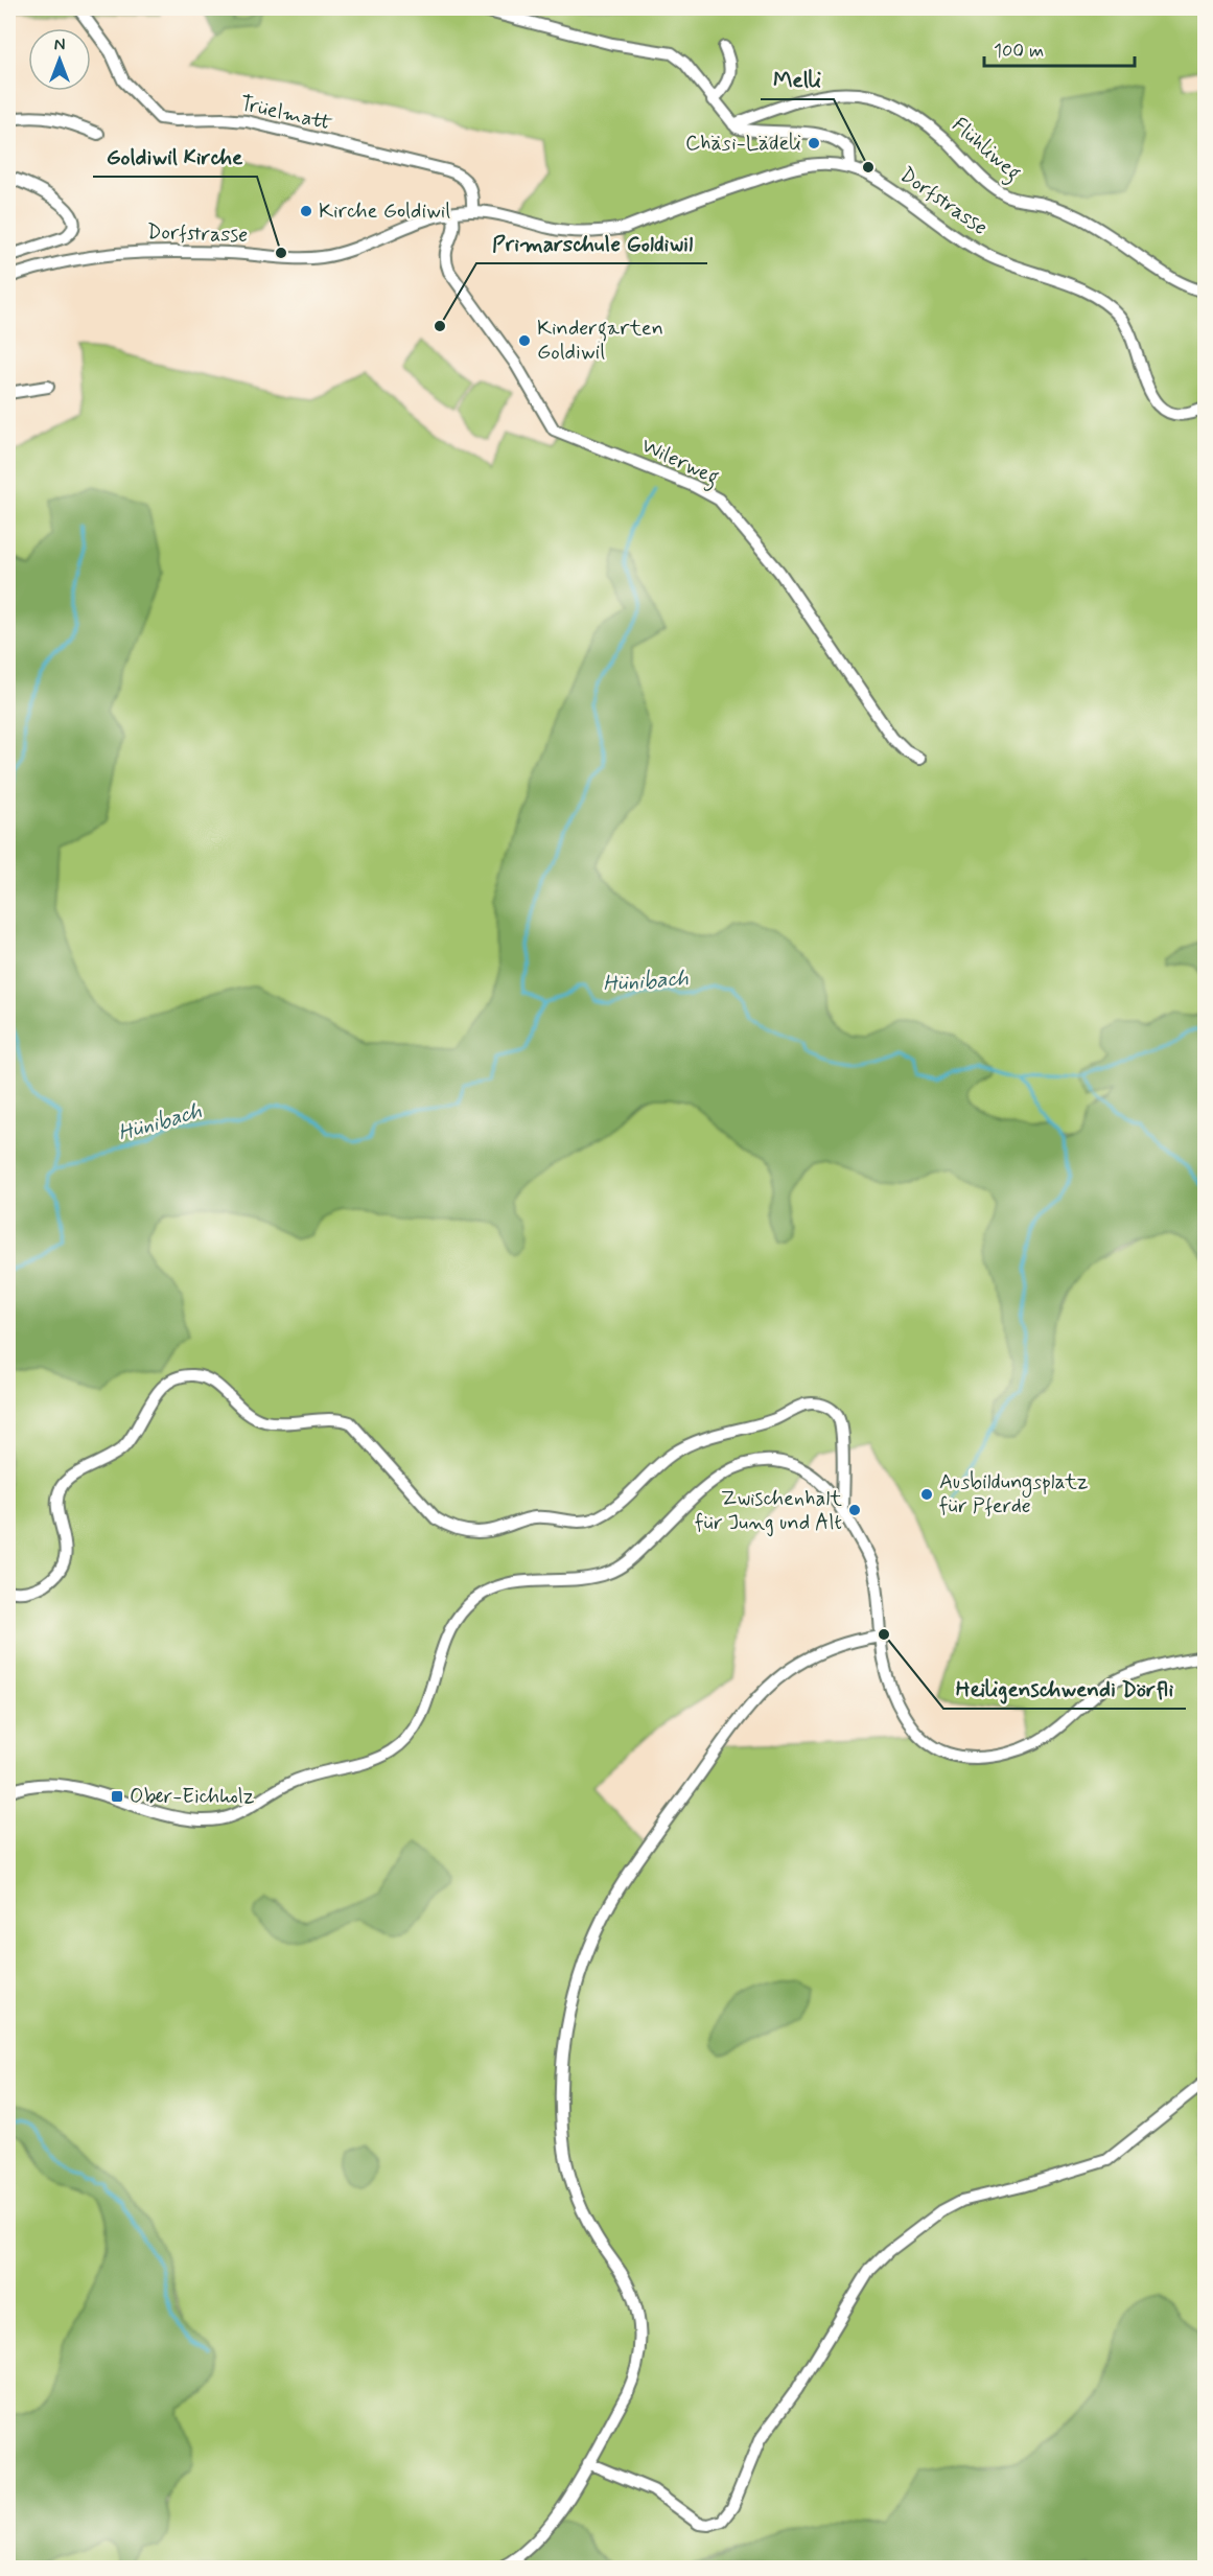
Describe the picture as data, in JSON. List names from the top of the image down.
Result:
{
  "streets": {
    "street": [
      "Trüelmatt",
      "Flühliweg",
      "Dorfstrasse",
      "Wilerweg"
    ]
  },
  "crossings": [
    ["Trüelmatt", "Dorfstrasse"],
    ["Dorfstrasse", "Wilerweg"]
  ],
  "water": ["Hünibach"],
  "places": {
    "other": [
      "Chäsi-Lädeli",
      "Melli",
      "Kirche Goldiwil",
      "Goldiwil Kirche",
      "Primarschule Goldiwil",
      "Kindergarten Goldiwil",
      "Ausbildungsplatz für Pferde",
      "Zwischenhalt für Jung und Alt",
      "Heiligenschwendi Dörfli"
    ],
    "transit": ["Ober-Eichholz"]
  },
  "scale_bar": "100 m",
  "north": "top"
}
